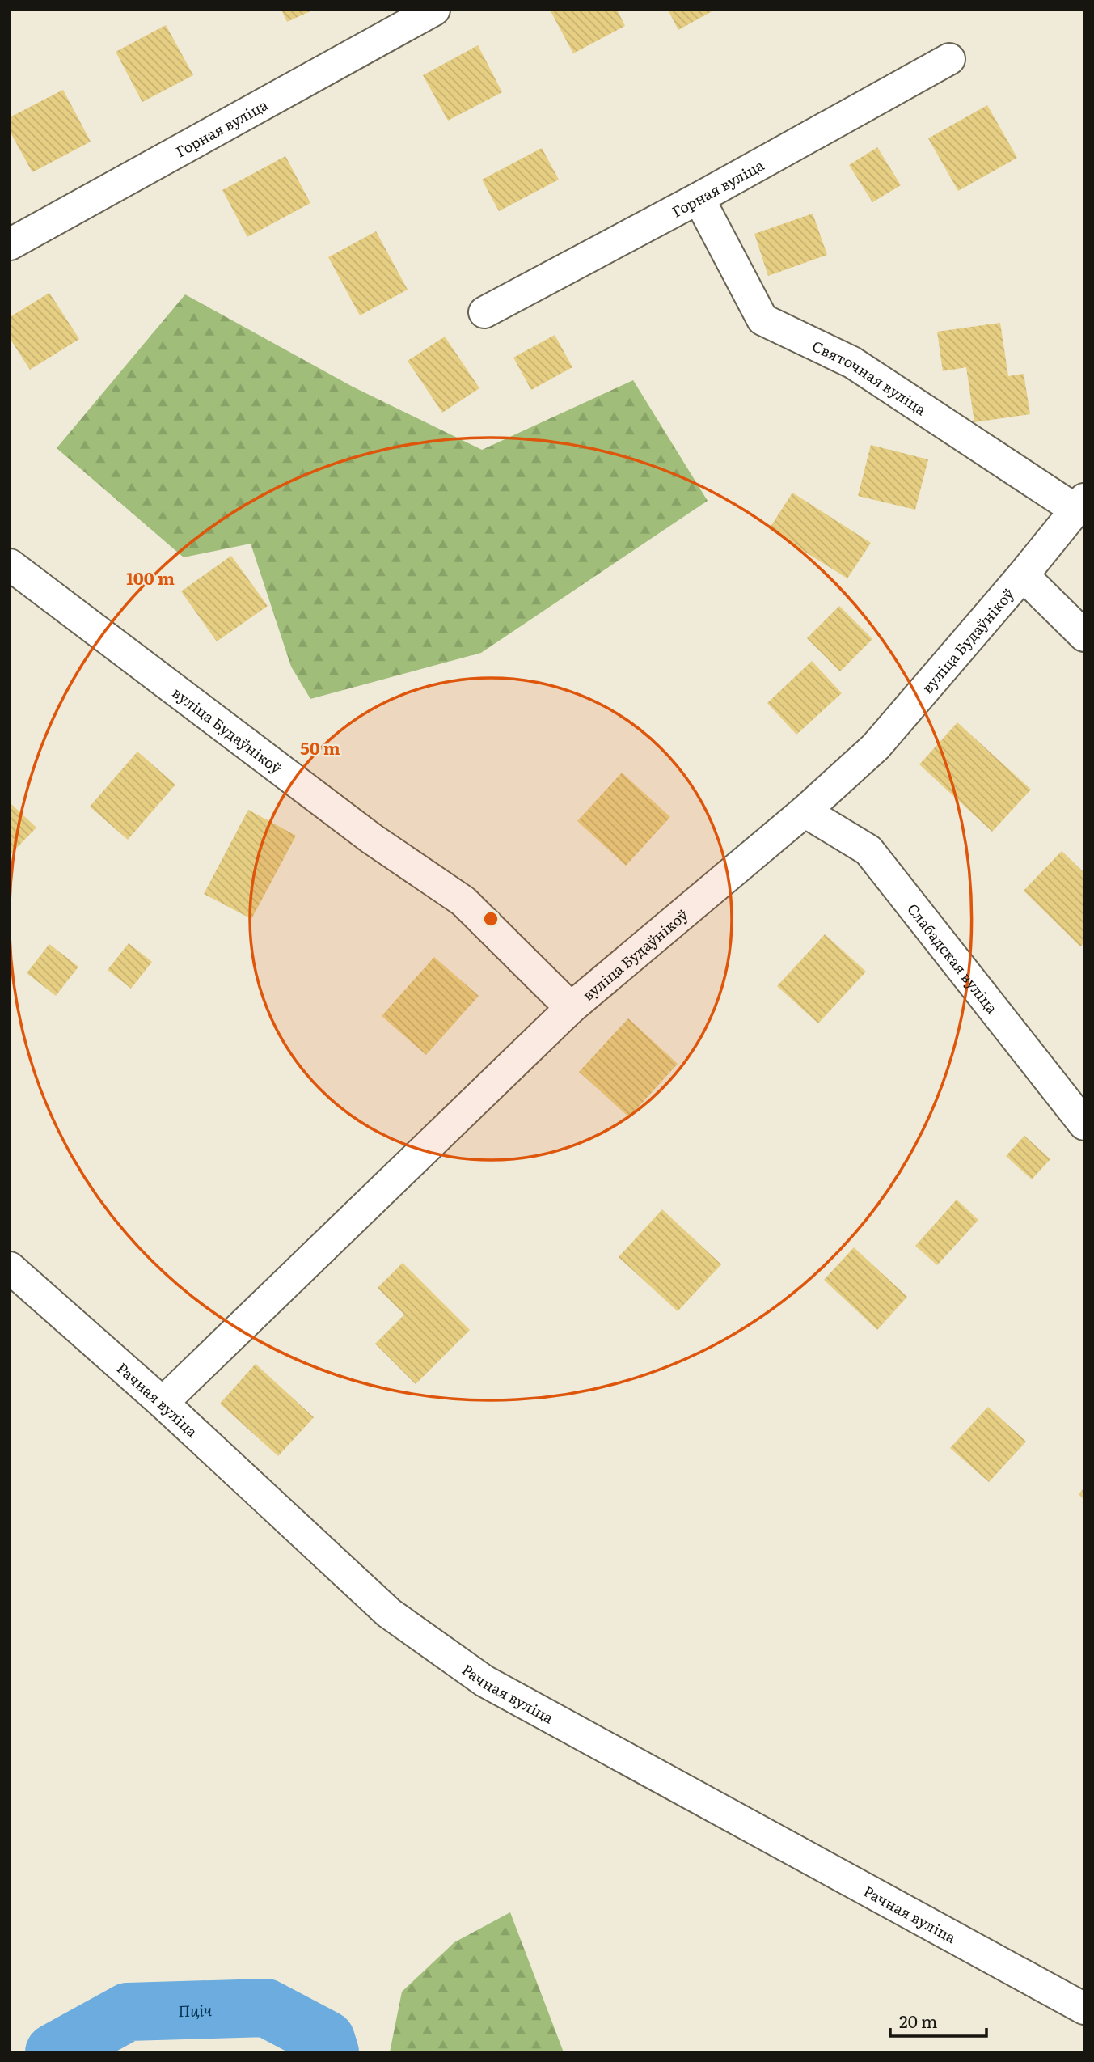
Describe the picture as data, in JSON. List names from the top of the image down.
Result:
{
  "streets": {
    "street": [
      "Горная вуліца",
      "Святочная вуліца",
      "вуліца Будаўнікоў",
      "Слабадская вуліца",
      "Рачная вуліца"
    ]
  },
  "crossings": [
    ["Горная вуліца", "Святочная вуліца"],
    ["Святочная вуліца", "вуліца Будаўнікоў"],
    ["вуліца Будаўнікоў", "Слабадская вуліца"]
  ],
  "water": ["Пціч"],
  "scale_bar": "20 m",
  "rings": ["100 m", "50 m"]
}
